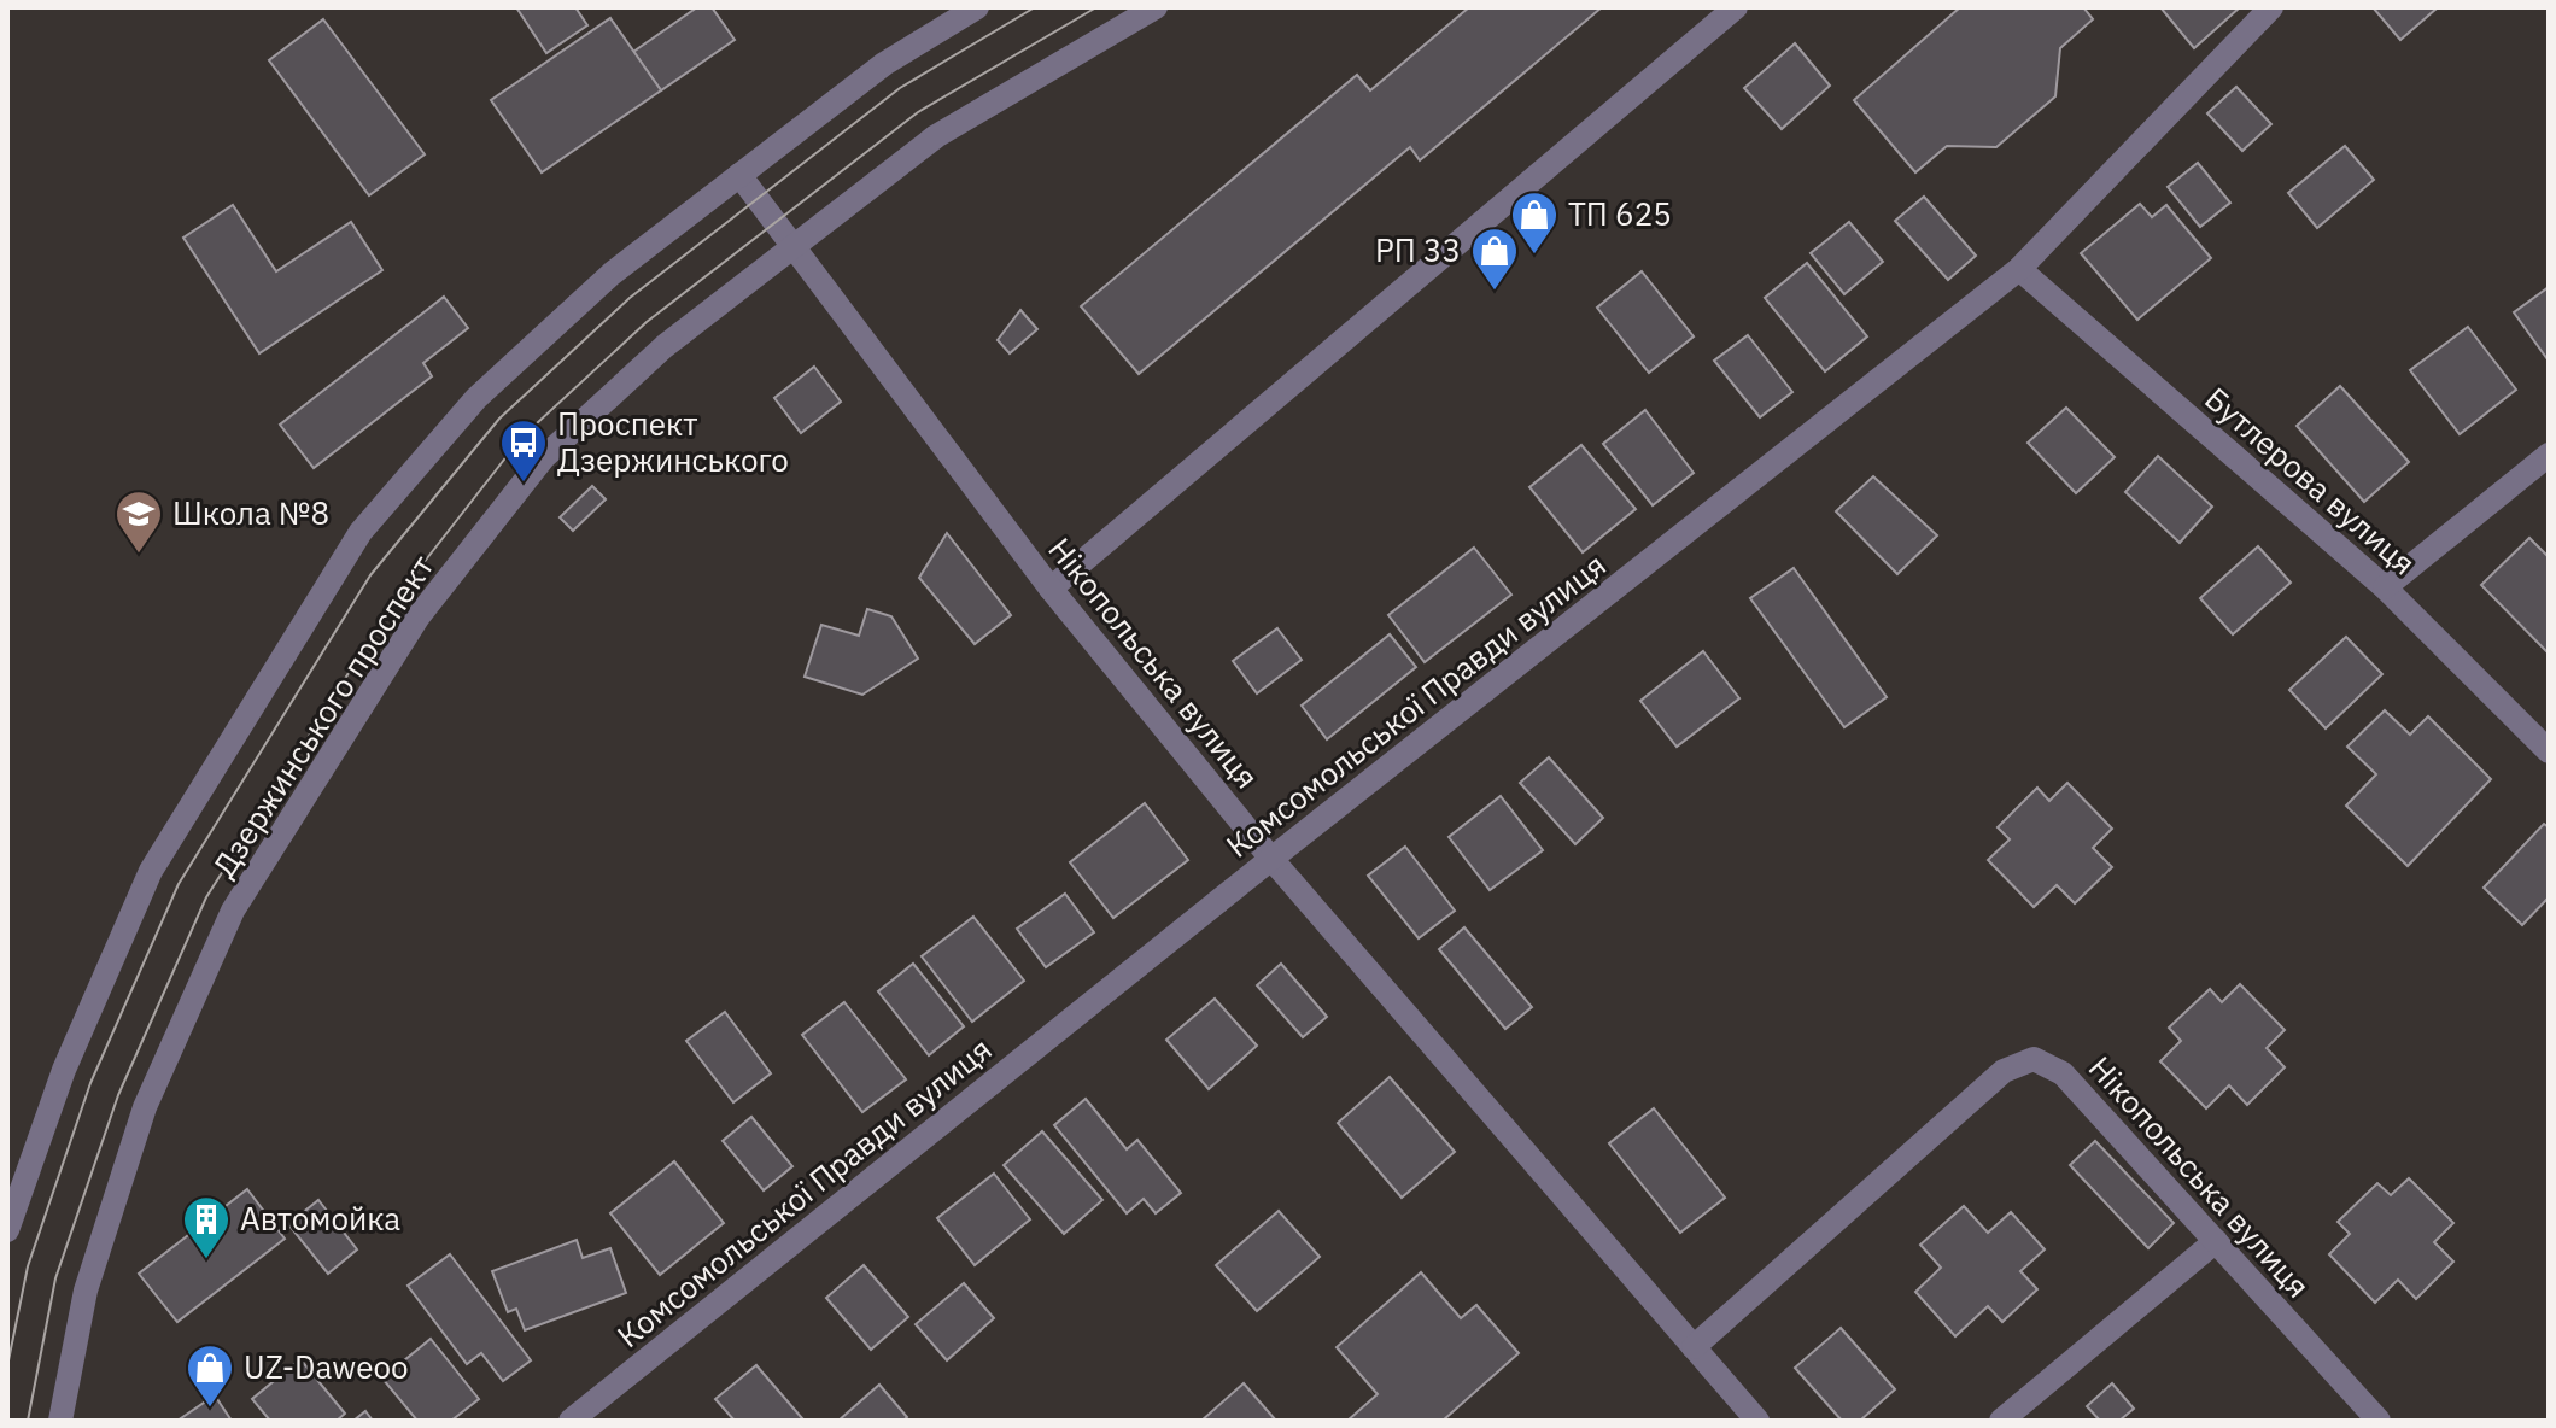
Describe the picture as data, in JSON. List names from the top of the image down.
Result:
{
  "streets": {
    "street": [
      "Бутлерова вулиця",
      "Нікопольська вулиця",
      "Комсомольської Правди вулиця",
      "Дзержинського проспект"
    ]
  },
  "crossings": [
    ["Бутлерова вулиця", "Комсомольської Правди вулиця"],
    ["Нікопольська вулиця", "Комсомольської Правди вулиця"],
    ["Нікопольська вулиця", "Дзержинського проспект"]
  ],
  "places": {
    "shop": ["ТП 625", "РП 33", "UZ-Daweoo"],
    "bus stop": ["Проспект Дзержинського"],
    "school or university": ["Школа №8"],
    "building": ["Автомойка"]
  }
}
